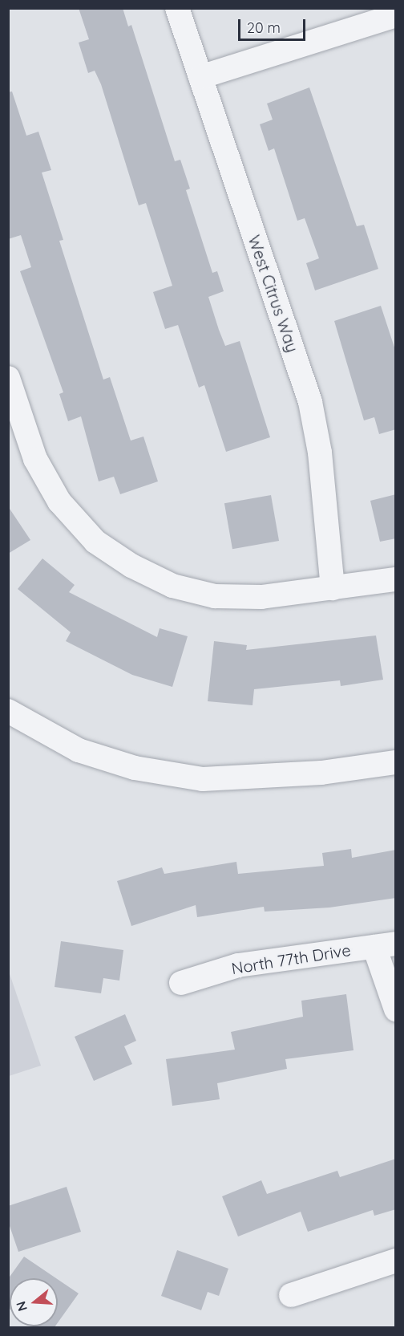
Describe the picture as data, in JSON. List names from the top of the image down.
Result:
{
  "streets": {
    "street": ["West Citrus Way", "North 77th Drive"]
  },
  "scale_bar": "20 m",
  "north": "left"
}
